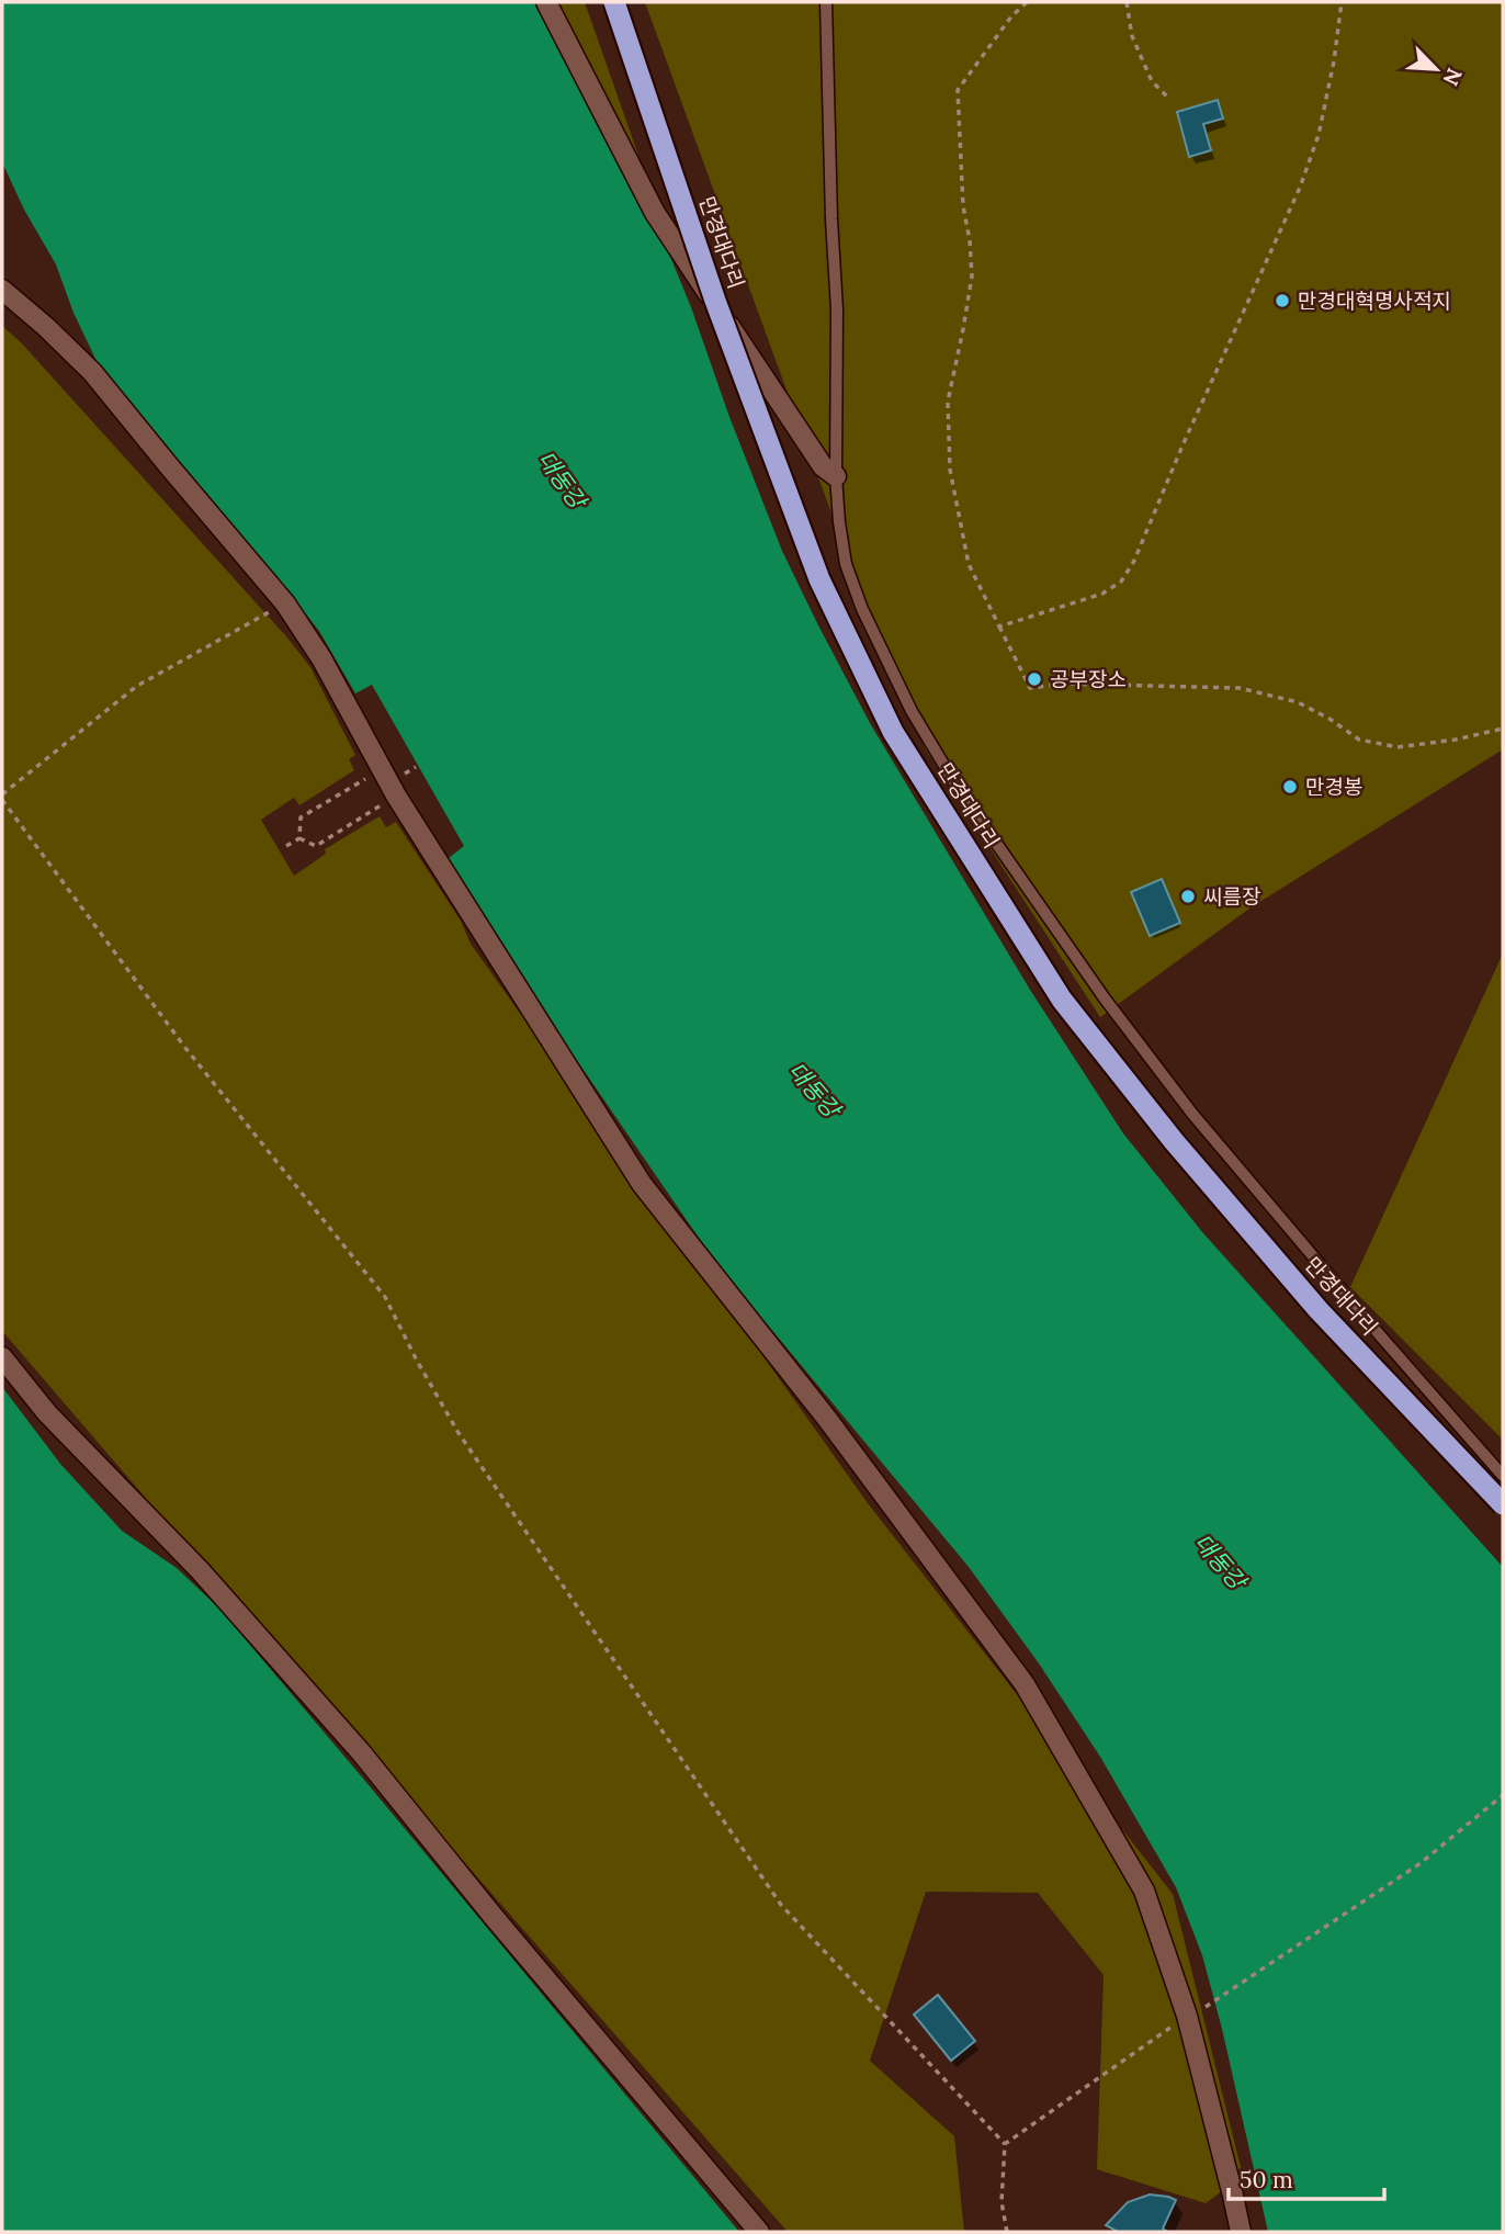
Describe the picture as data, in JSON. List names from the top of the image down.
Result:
{
  "streets": {
    "highway": ["만경대다리"]
  },
  "water": ["대동강"],
  "places": [
    "만경대혁명사적지",
    "공부장소",
    "만경봉",
    "씨름장"
  ],
  "scale_bar": "50 m",
  "north": "bottom right"
}
